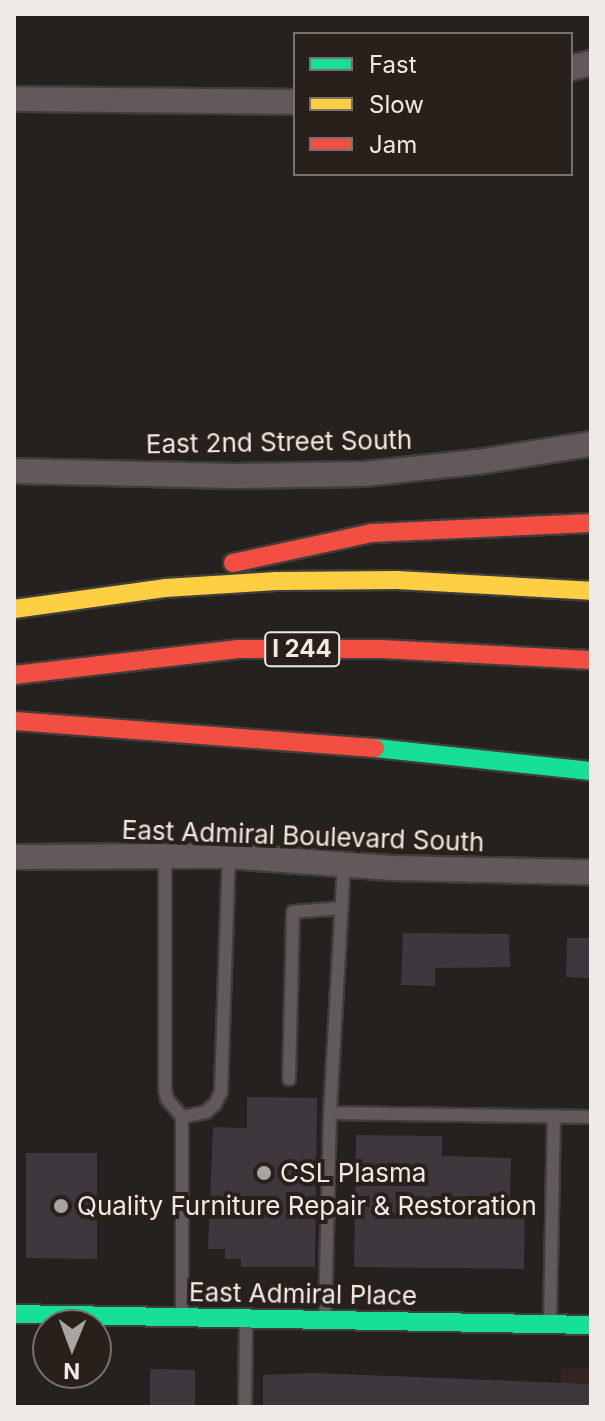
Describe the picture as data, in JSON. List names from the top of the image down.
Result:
{
  "streets": {
    "main road": ["I 244", "East Admiral Place"],
    "street": ["East 2nd Street South", "East Admiral Boulevard South"]
  },
  "places": ["CSL Plasma", "Quality Furniture Repair & Restoration"],
  "legend": ["Fast", "Slow", "Jam"],
  "north": "bottom"
}
